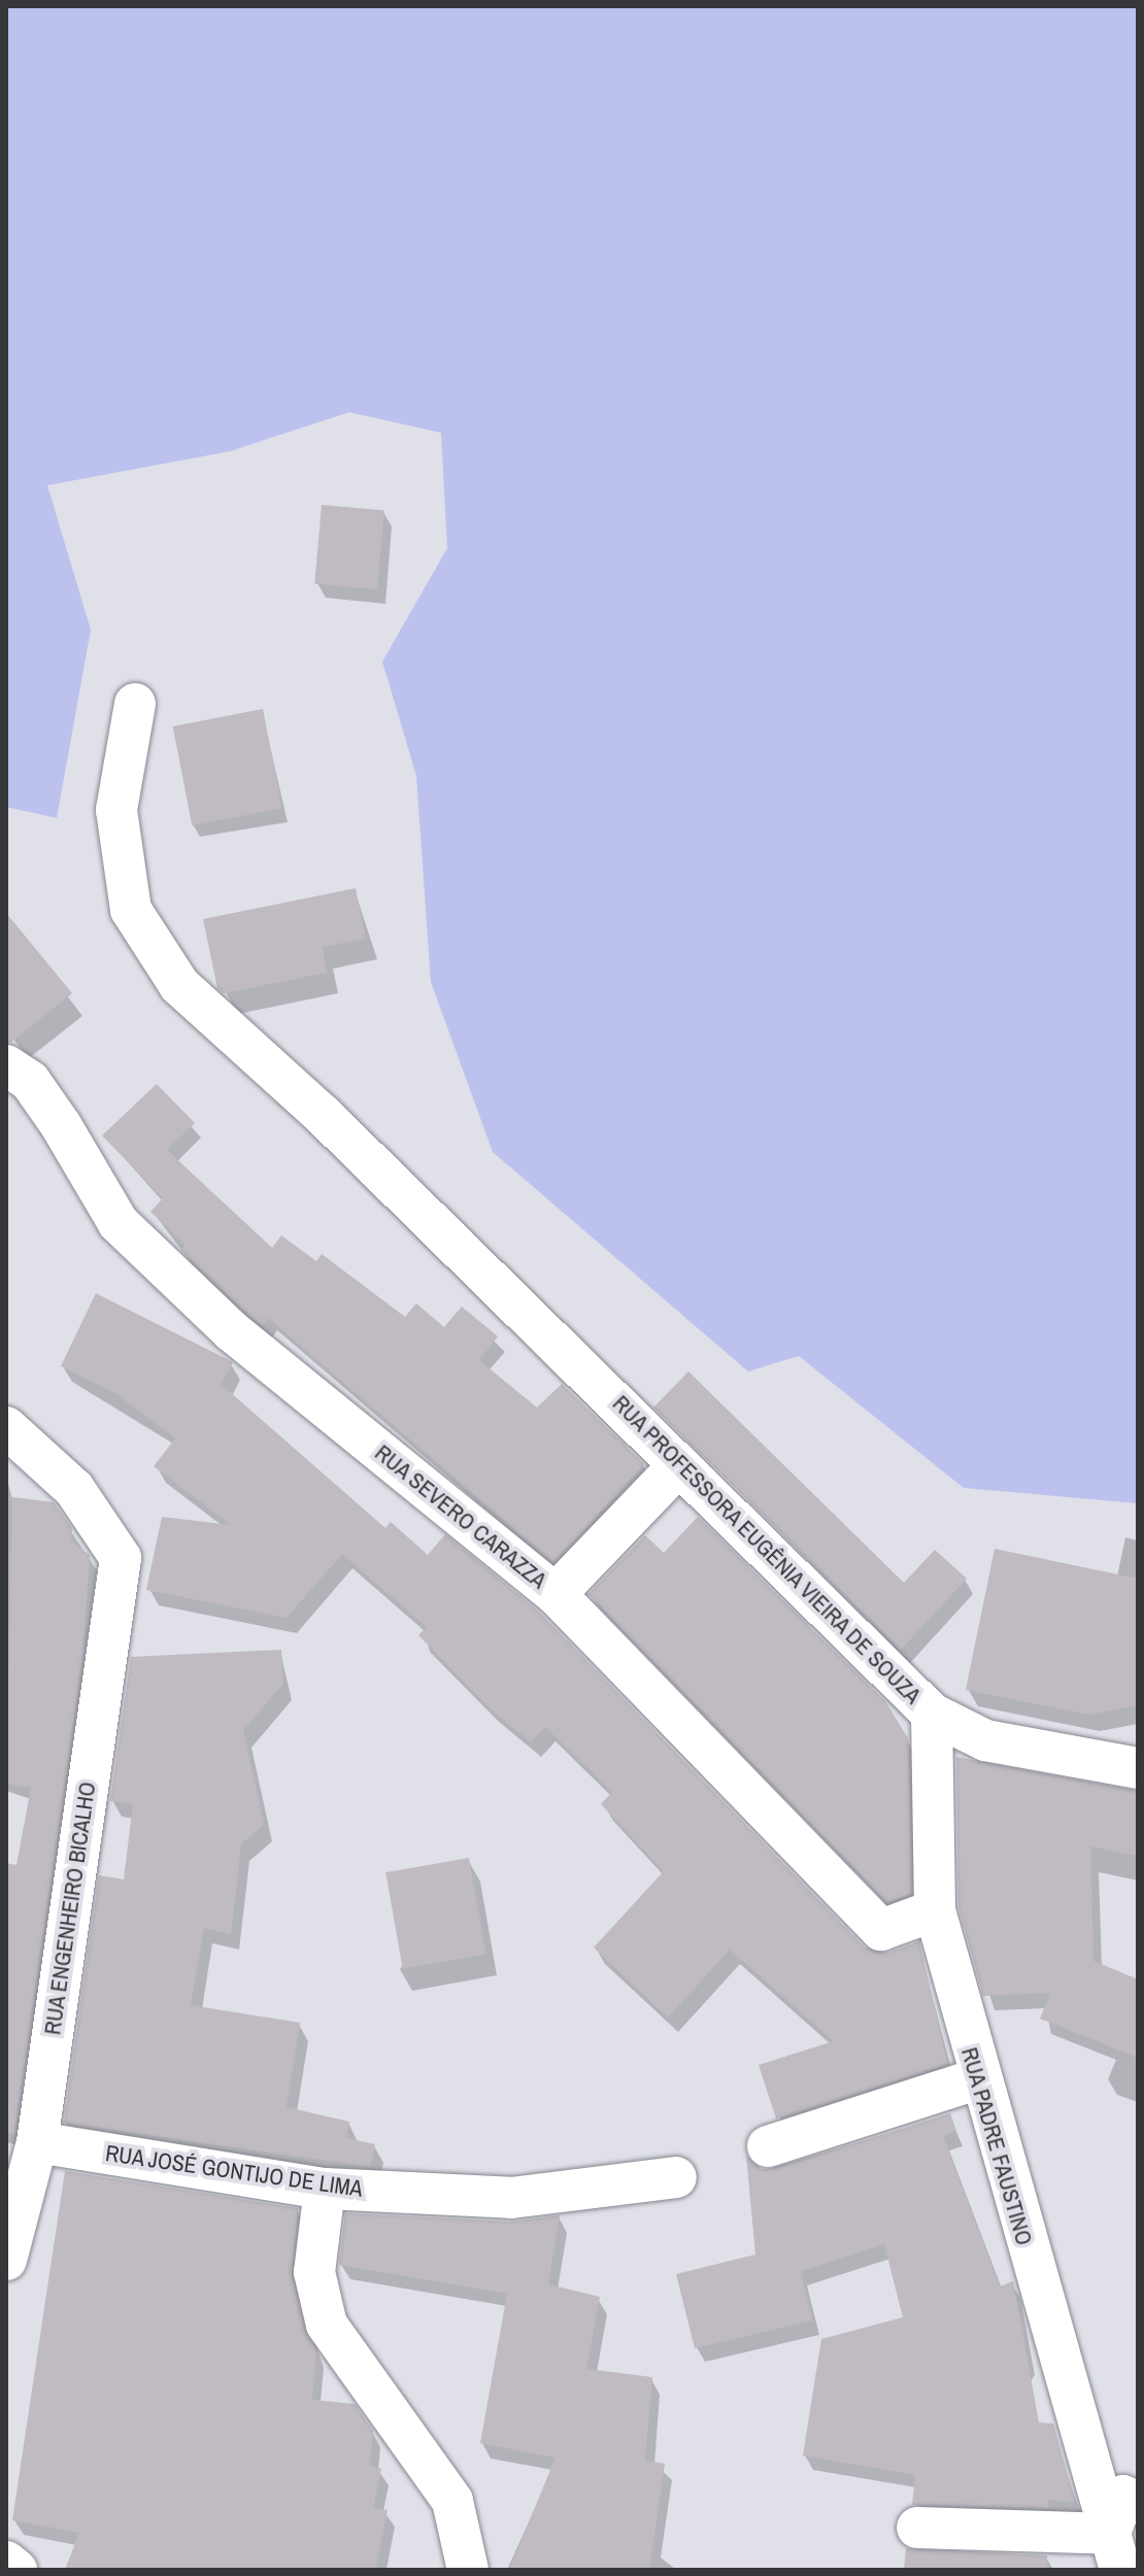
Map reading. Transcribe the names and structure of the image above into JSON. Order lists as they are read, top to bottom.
{
  "streets": {
    "street": [
      "RUA SEVERO CARAZZA",
      "RUA PROFESSORA EUGÊNIA VIEIRA DE SOUZA",
      "RUA ENGENHEIRO BICALHO",
      "RUA PADRE FAUSTINO",
      "RUA JOSÉ GONTIJO DE LIMA"
    ]
  },
  "crossings": [
    ["RUA SEVERO CARAZZA", "RUA PADRE FAUSTINO"],
    ["RUA PROFESSORA EUGÊNIA VIEIRA DE SOUZA", "RUA PADRE FAUSTINO"],
    ["RUA ENGENHEIRO BICALHO", "RUA JOSÉ GONTIJO DE LIMA"]
  ]
}
